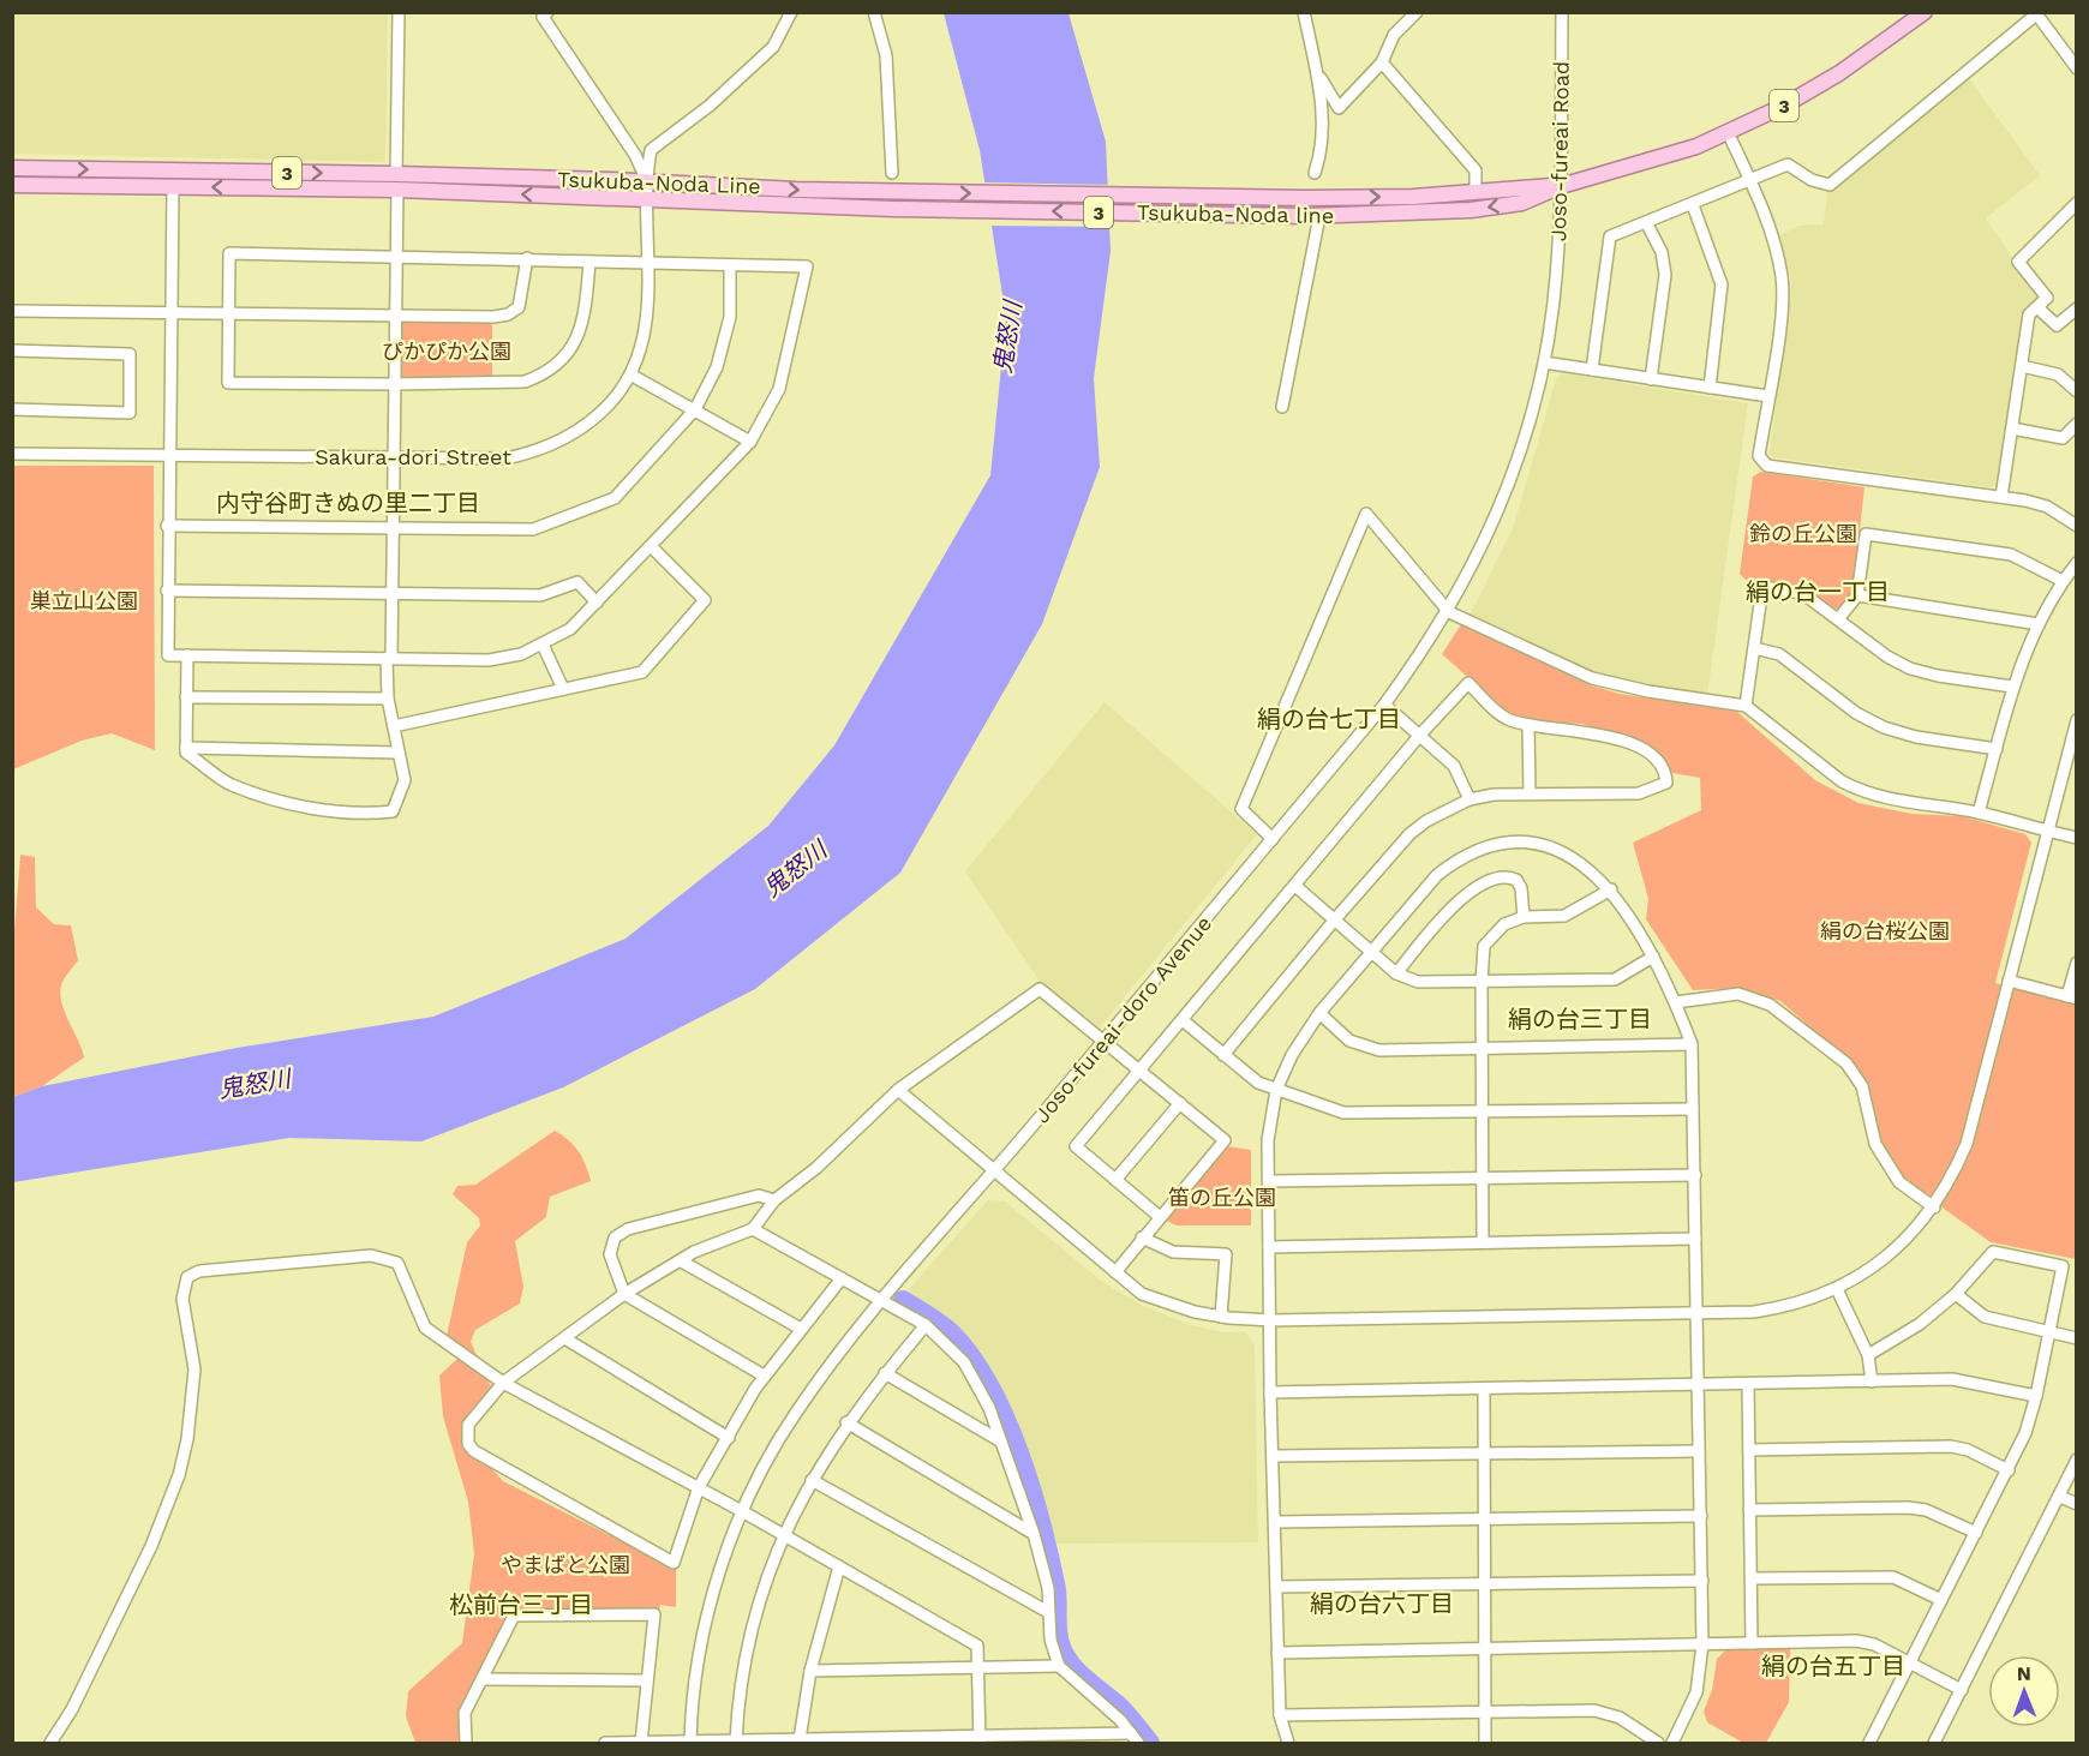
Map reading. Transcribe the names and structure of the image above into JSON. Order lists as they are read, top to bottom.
{
  "streets": {
    "main road": ["3", "Tsukuba-Noda Line", "Tsukuba-Noda line"],
    "street": ["Joso-fureai Road", "Sakura-dori Street", "Joso-fureai-doro Avenue"]
  },
  "crossings": [
    ["Joso-fureai Road", "Tsukuba-Noda line"],
    ["Joso-fureai Road", "Joso-fureai-doro Avenue"],
    ["Tsukuba-Noda Line", "Tsukuba-Noda line"],
    ["Tsukuba-Noda Line", "Sakura-dori Street"],
    ["Tsukuba-Noda line", "Sakura-dori Street"]
  ],
  "districts": [
    "内守谷町きぬの里二丁目",
    "絹の台一丁目",
    "絹の台七丁目",
    "絹の台三丁目",
    "絹の台六丁目",
    "松前台三丁目",
    "絹の台五丁目"
  ],
  "water": ["鬼怒川"],
  "parks": [
    "ぴかぴか公園",
    "鈴の丘公園",
    "巣立山公園",
    "絹の台桜公園",
    "笛の丘公園",
    "やまばと公園"
  ],
  "north": "top"
}
